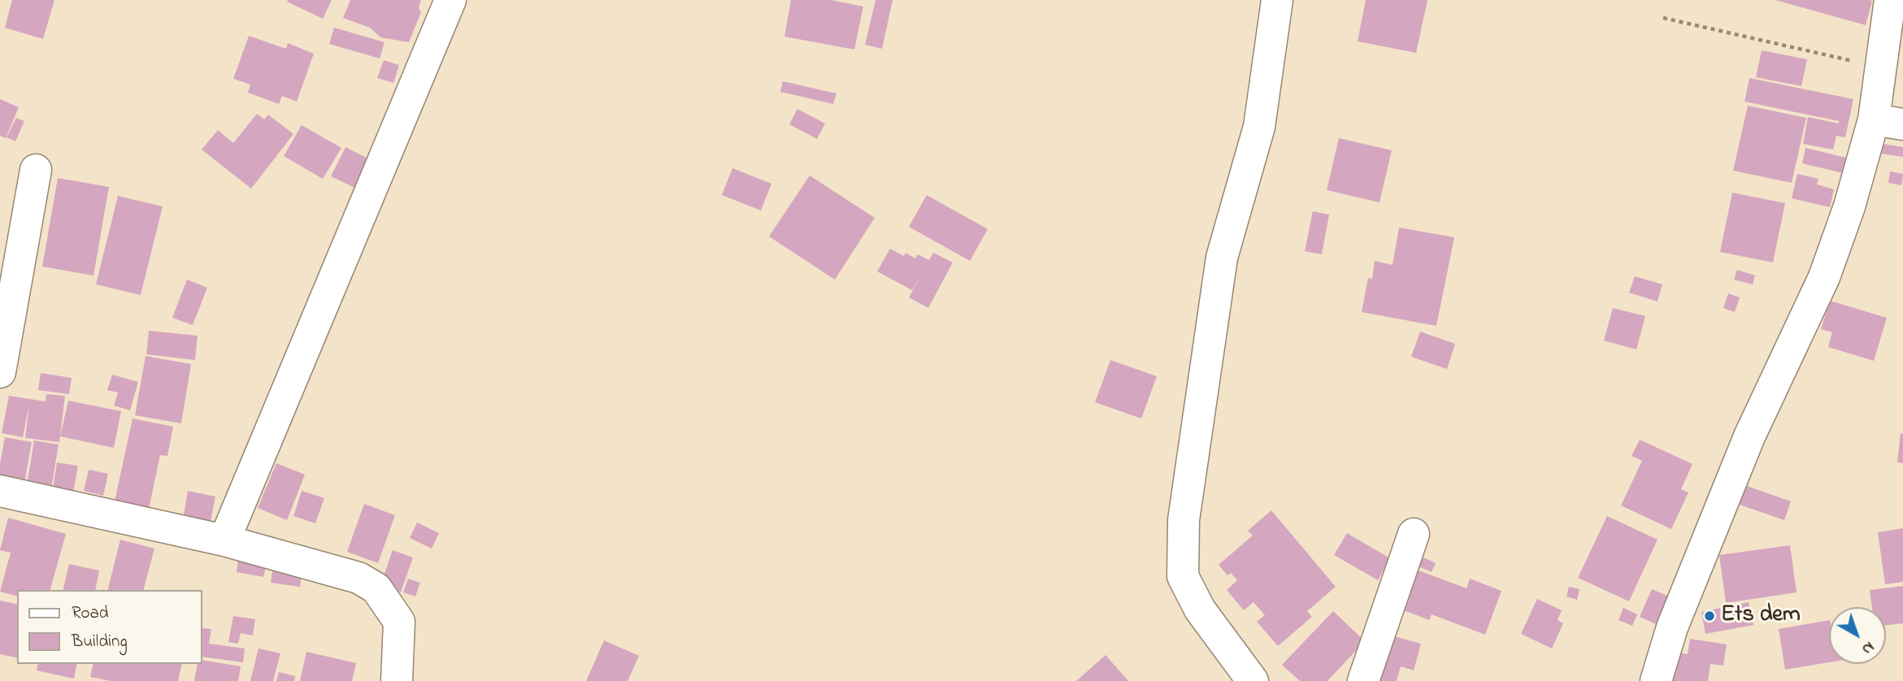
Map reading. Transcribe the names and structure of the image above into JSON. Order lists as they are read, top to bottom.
{
  "places": ["Ets dem"],
  "legend": ["Road", "Building"],
  "north": "bottom right"
}
